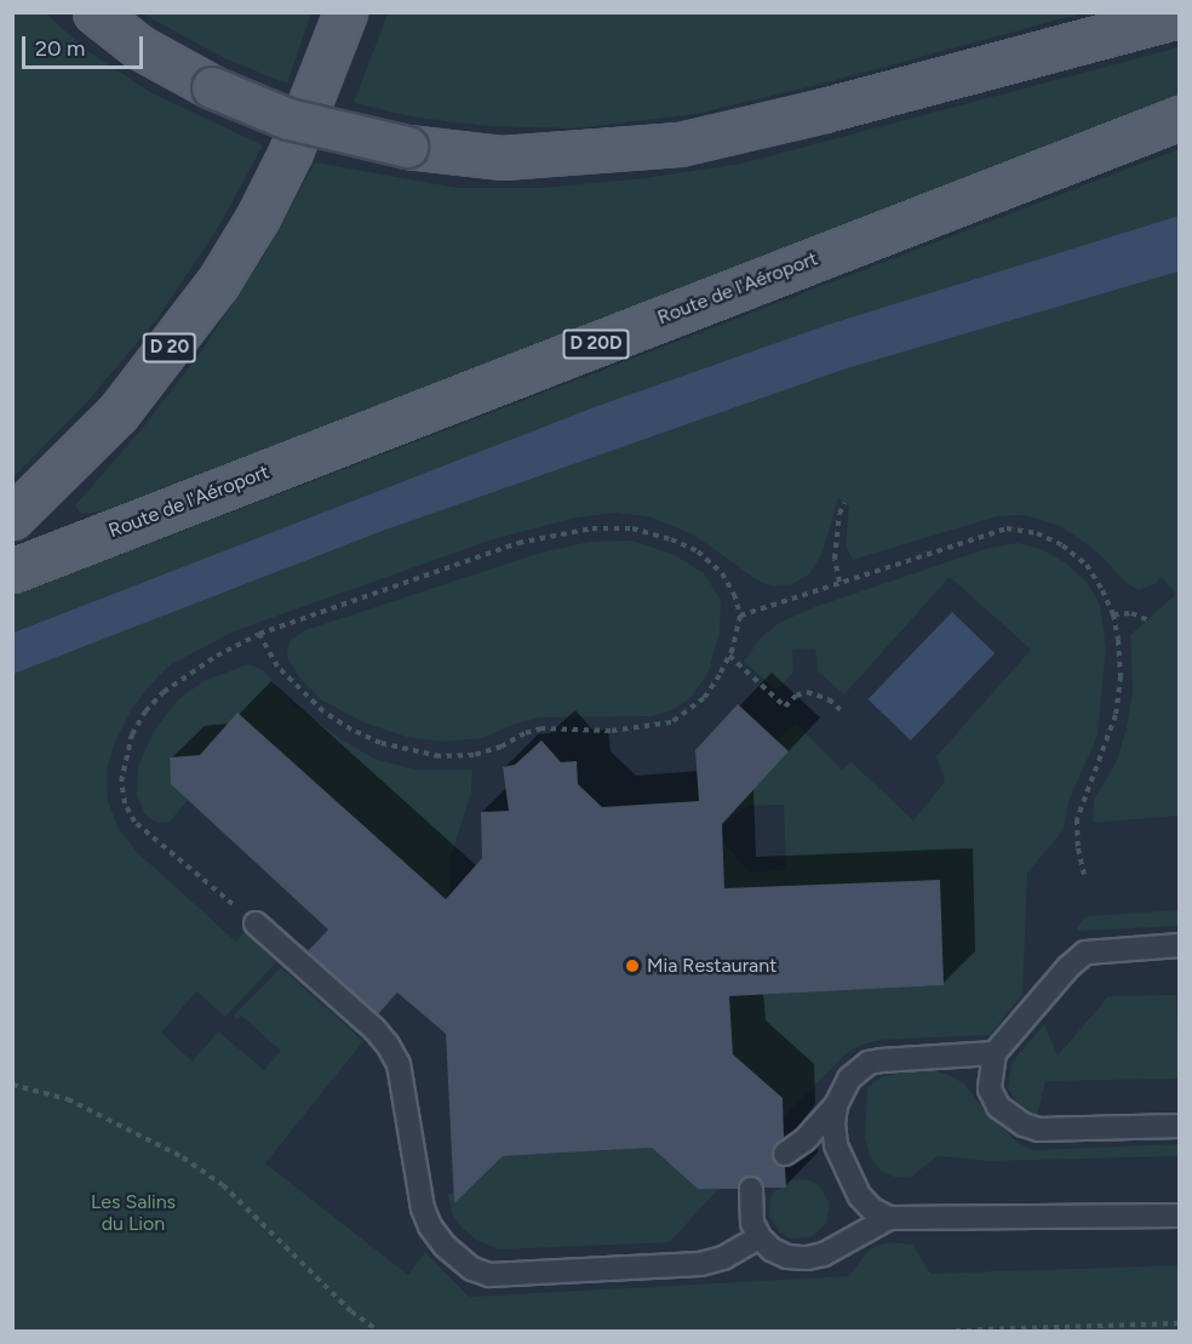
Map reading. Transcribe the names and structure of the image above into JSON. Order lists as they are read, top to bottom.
{
  "streets": {
    "main road": ["Route de l'Aéroport", "D 20D", "D 20"]
  },
  "parks": ["Les Salins du Lion"],
  "places": ["Mia Restaurant"],
  "scale_bar": "20 m"
}
